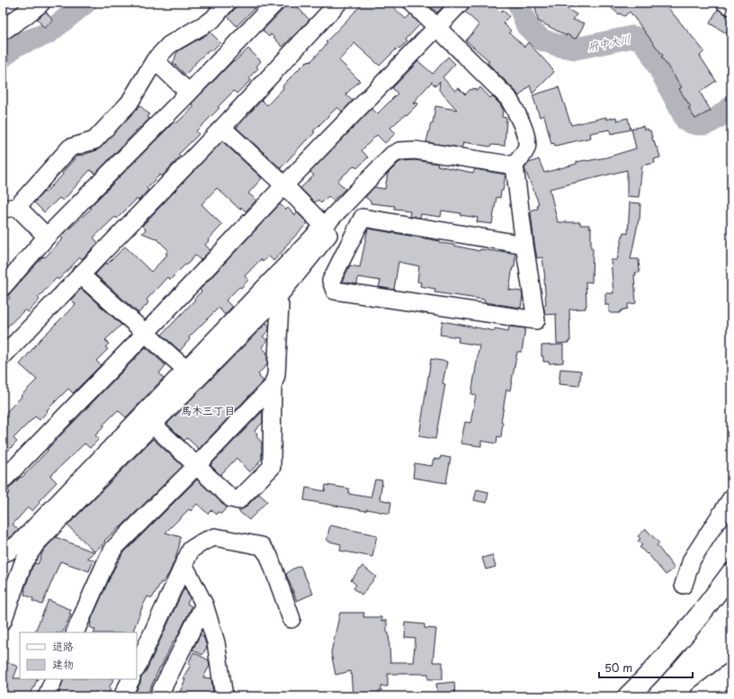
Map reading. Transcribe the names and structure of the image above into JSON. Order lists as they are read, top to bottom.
{
  "districts": ["馬木三丁目"],
  "water": ["府中大川"],
  "legend": ["道路", "建物"],
  "scale_bar": "50 m"
}
